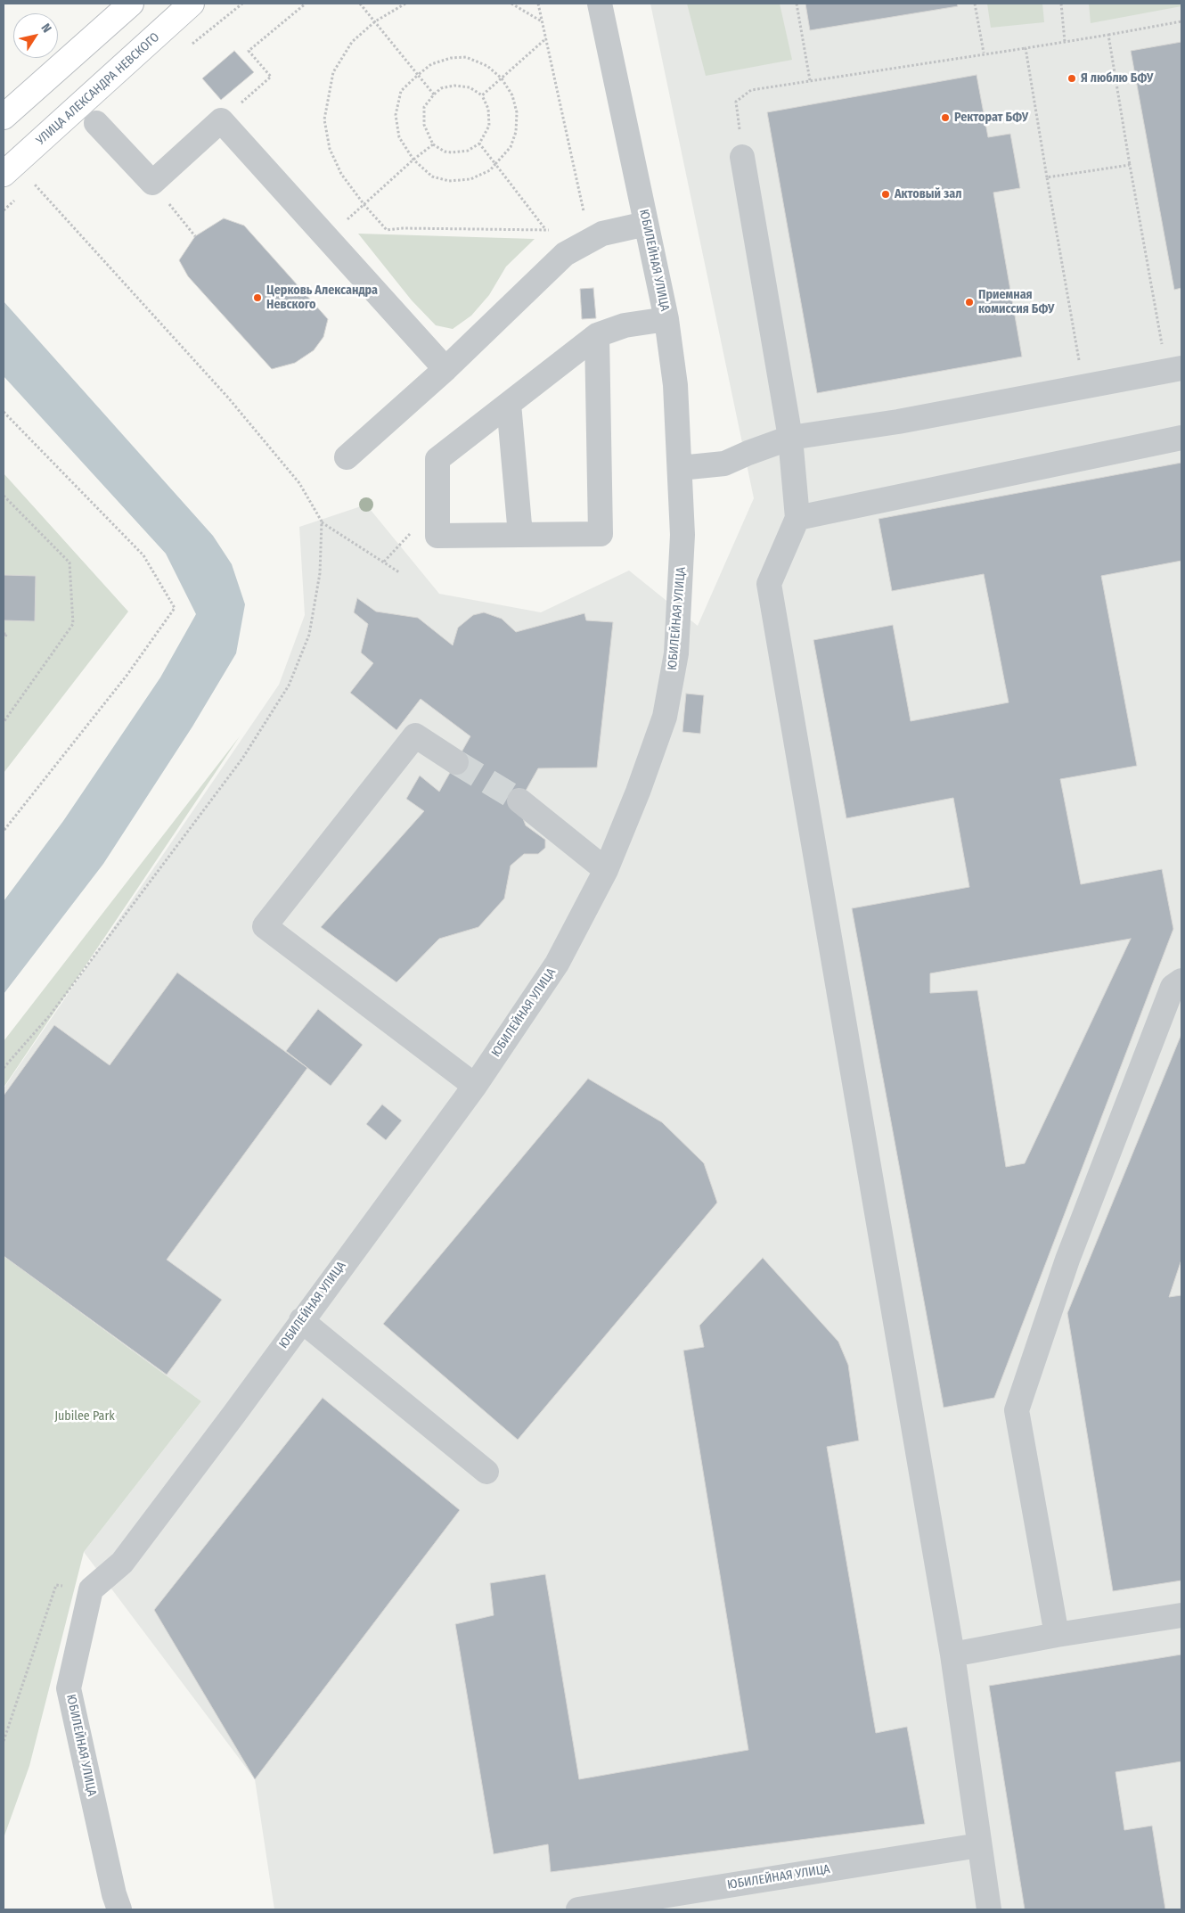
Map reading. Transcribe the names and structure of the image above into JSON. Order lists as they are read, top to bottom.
{
  "streets": {
    "main road": ["УЛИЦА АЛЕКСАНДРА НЕВСКОГО"],
    "street": ["ЮБИЛЕЙНАЯ УЛИЦА"]
  },
  "parks": ["Jubilee Park"],
  "places": [
    "Я люблю БФУ",
    "Ректорат БФУ",
    "Актовый зал",
    "Церковь Александра Невского",
    "Приемная комиссия БФУ"
  ],
  "north": "top right"
}
